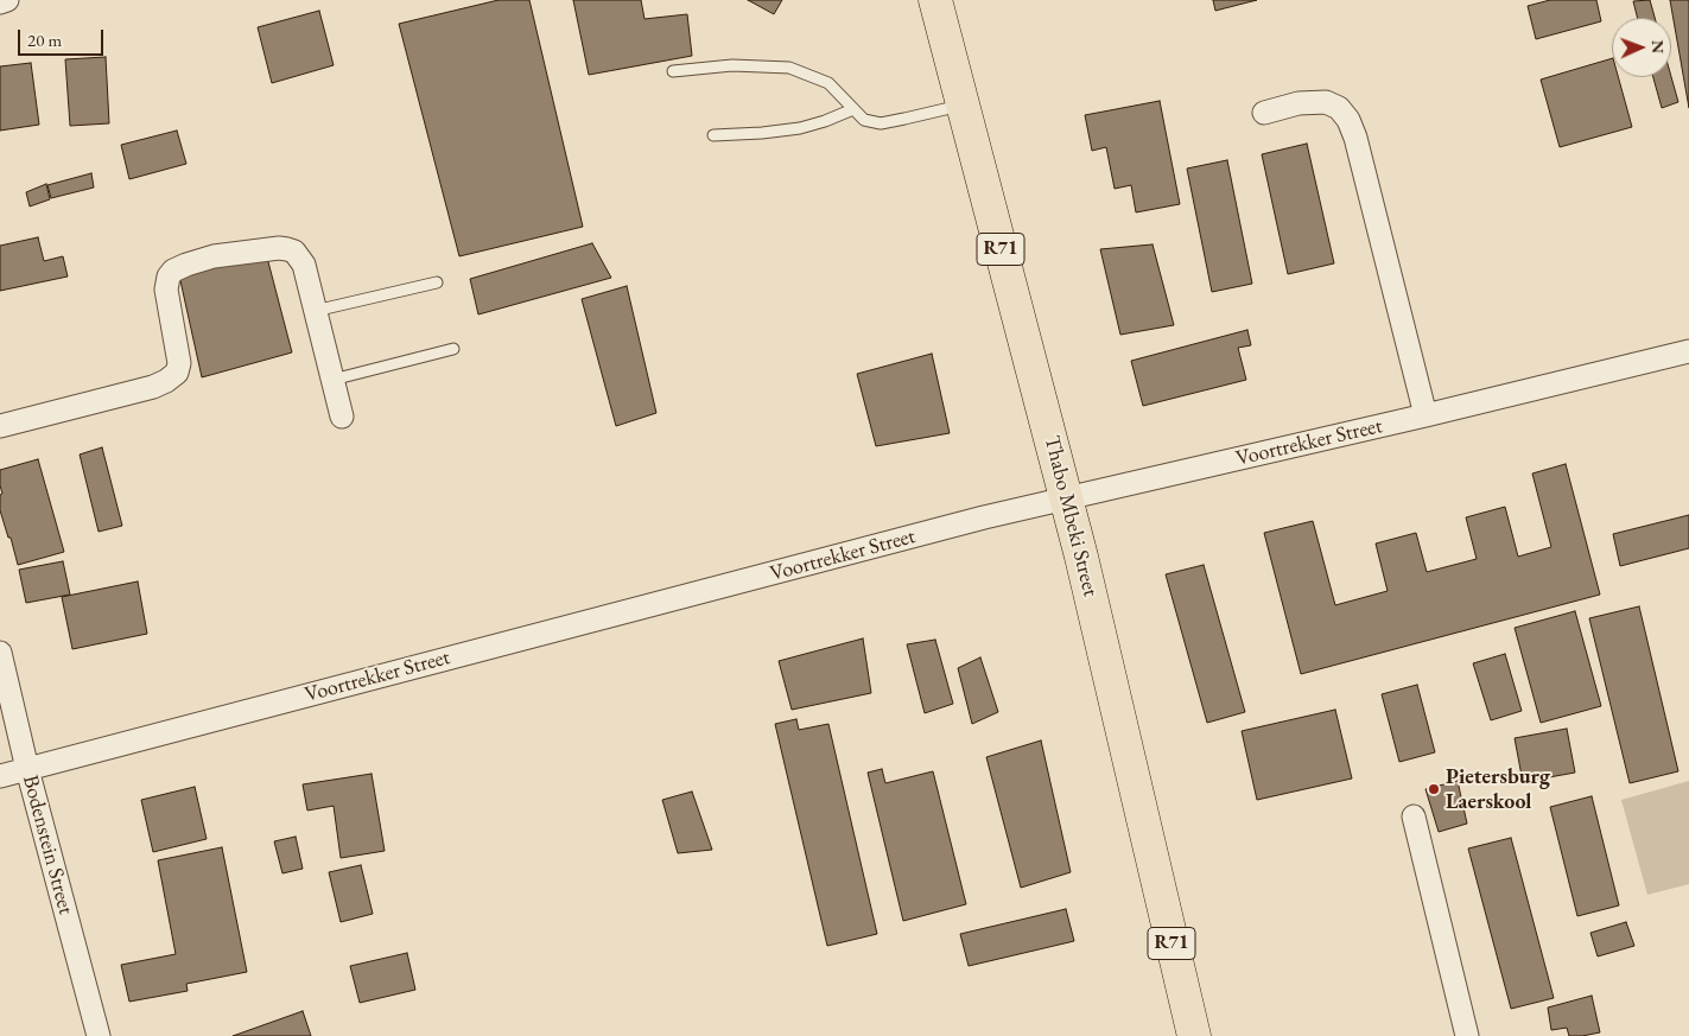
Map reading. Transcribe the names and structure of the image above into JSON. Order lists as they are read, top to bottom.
{
  "streets": {
    "main road": ["R71", "Thabo Mbeki Street"],
    "street": ["Voortrekker Street", "Bodenstein Street"]
  },
  "crossings": [
    ["Voortrekker Street", "Thabo Mbeki Street"],
    ["Voortrekker Street", "Bodenstein Street"]
  ],
  "places": ["Pietersburg Laerskool"],
  "scale_bar": "20 m",
  "north": "right"
}
